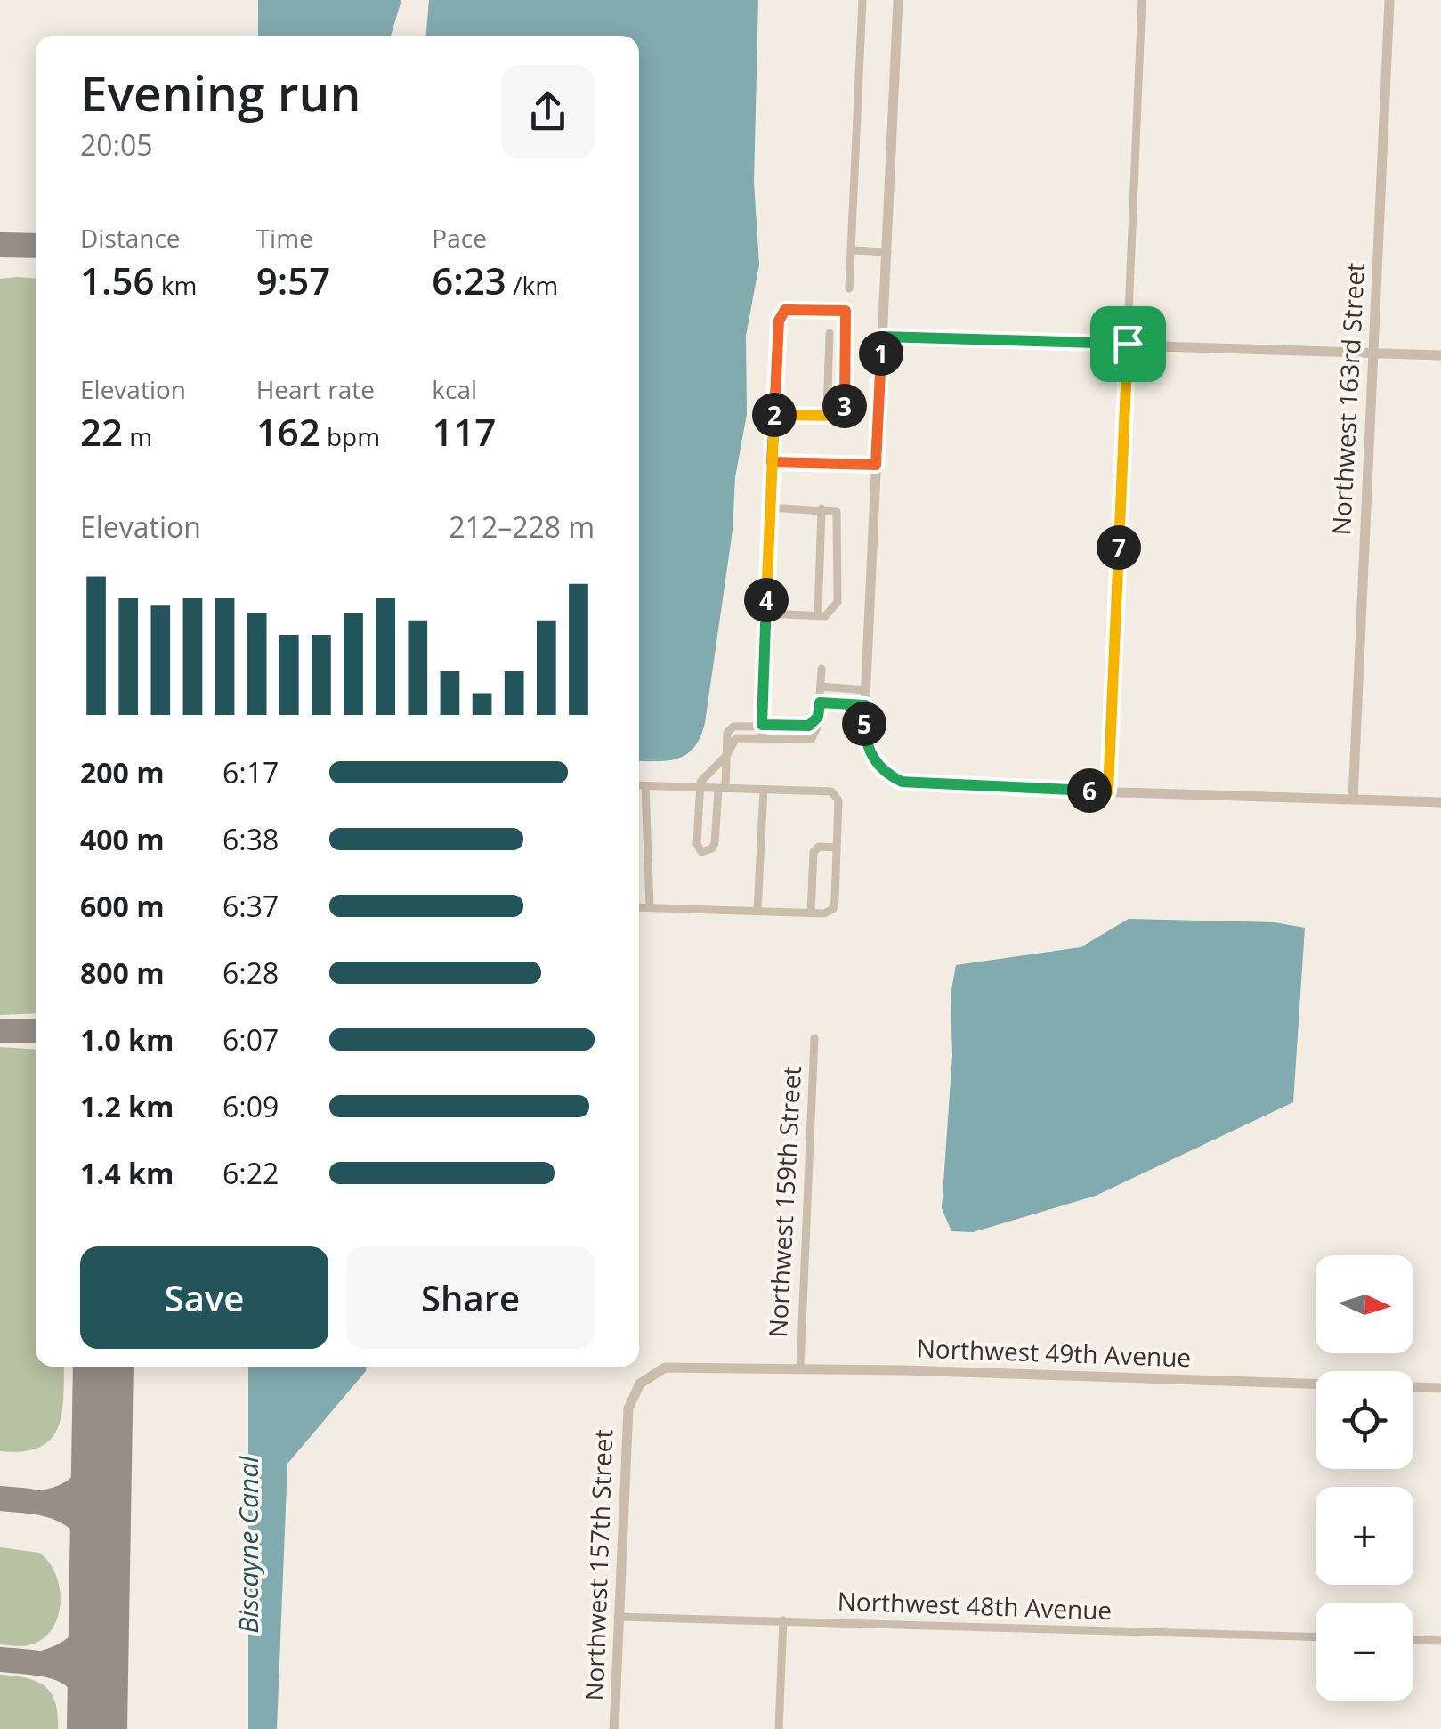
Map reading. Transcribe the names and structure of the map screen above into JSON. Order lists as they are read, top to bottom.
{
  "streets": {
    "street": [
      "Northwest 163rd Street",
      "Northwest 159th Street",
      "Northwest 49th Avenue",
      "Northwest 157th Street",
      "Northwest 48th Avenue"
    ]
  },
  "crossings": [
    ["Northwest 159th Street", "Northwest 49th Avenue"],
    ["Northwest 49th Avenue", "Northwest 157th Street"],
    ["Northwest 157th Street", "Northwest 48th Avenue"]
  ],
  "water": ["Biscayne Canal"],
  "north": "right",
  "page": {
    "heading": ["Evening run", "20:05"],
    "stats": [
      ["Distance", "1.56 km"],
      ["Time", "9:57"],
      ["Pace", "6:23 /km"],
      ["Elevation", "22 m"],
      ["Heart rate", "162 bpm"],
      ["kcal", "117"]
    ],
    "pins": [
      "1",
      "3",
      "2",
      "7",
      "4",
      "5",
      "6"
    ],
    "chart": ["Elevation", "212–228 m"],
    "list": [
      {
        "name": "200 m",
        "note": "6:17"
      },
      {
        "name": "400 m",
        "note": "6:38"
      },
      {
        "name": "600 m",
        "note": "6:37"
      },
      {
        "name": "800 m",
        "note": "6:28"
      },
      {
        "name": "1.0 km",
        "note": "6:07"
      },
      {
        "name": "1.2 km",
        "note": "6:09"
      },
      {
        "name": "1.4 km",
        "note": "6:22"
      }
    ],
    "buttons": ["Save", "Share"],
    "map_buttons": ["+", "−"]
  }
}
